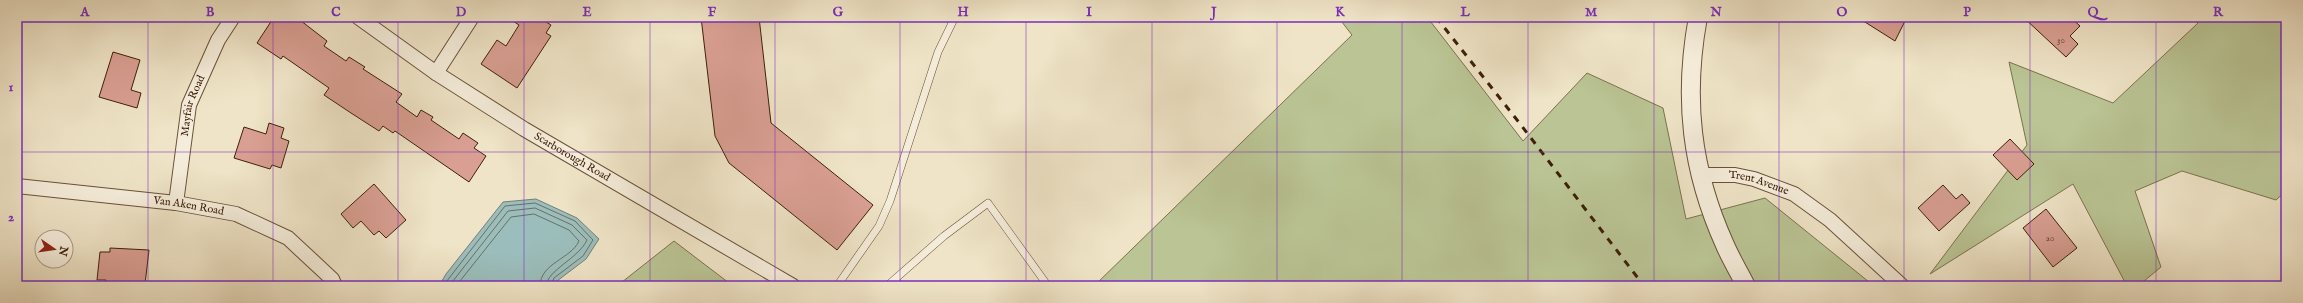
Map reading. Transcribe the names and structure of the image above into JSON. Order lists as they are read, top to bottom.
{
  "streets": {
    "street": [
      "Mayfair Road",
      "Scarborough Road",
      "Trent Avenue",
      "Van Aken Road"
    ]
  },
  "crossings": [
    ["Mayfair Road", "Van Aken Road"]
  ],
  "house_numbers": ["30", "20"],
  "north": "right",
  "grid": {
    "columns": [
      "A",
      "B",
      "C",
      "D",
      "E",
      "F",
      "G",
      "H",
      "I",
      "J",
      "K",
      "L",
      "M",
      "N",
      "O",
      "P",
      "Q",
      "R"
    ],
    "rows": ["1", "2"]
  }
}
